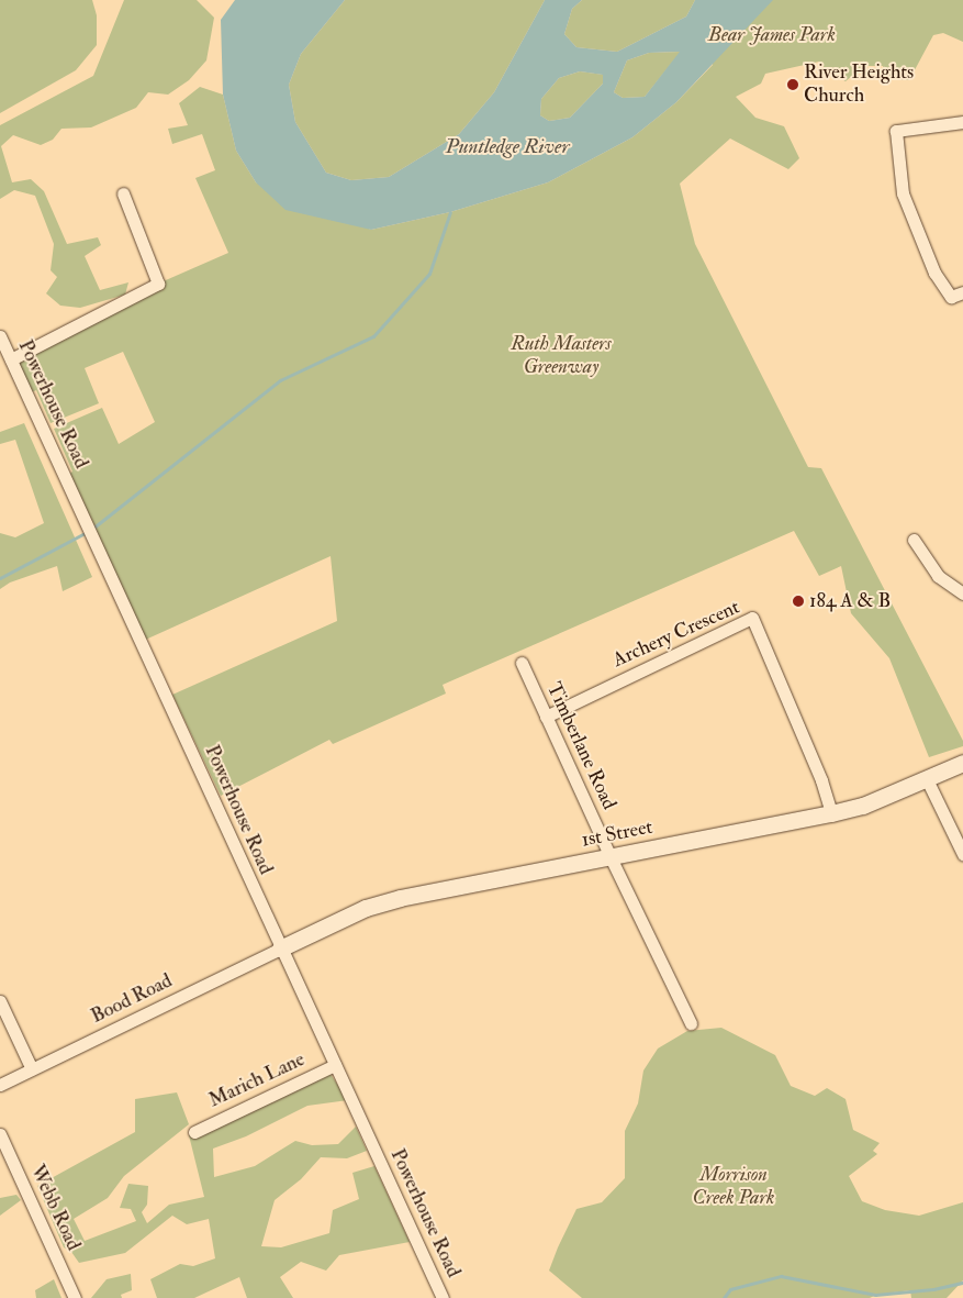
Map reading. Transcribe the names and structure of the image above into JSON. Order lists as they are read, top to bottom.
{
  "streets": {
    "street": [
      "Powerhouse Road",
      "Archery Crescent",
      "Timberlane Road",
      "1st Street",
      "Bood Road",
      "Marich Lane",
      "Webb Road"
    ]
  },
  "crossings": [
    ["Powerhouse Road", "1st Street"],
    ["Powerhouse Road", "Bood Road"],
    ["Powerhouse Road", "Marich Lane"],
    ["Archery Crescent", "Timberlane Road"],
    ["Archery Crescent", "1st Street"],
    ["Timberlane Road", "1st Street"],
    ["1st Street", "Bood Road"]
  ],
  "water": ["Puntledge River"],
  "parks": ["Bear James Park", "Ruth Masters Greenway", "Morrison Creek Park"],
  "places": ["River Heights Church", "184 A & B"]
}
